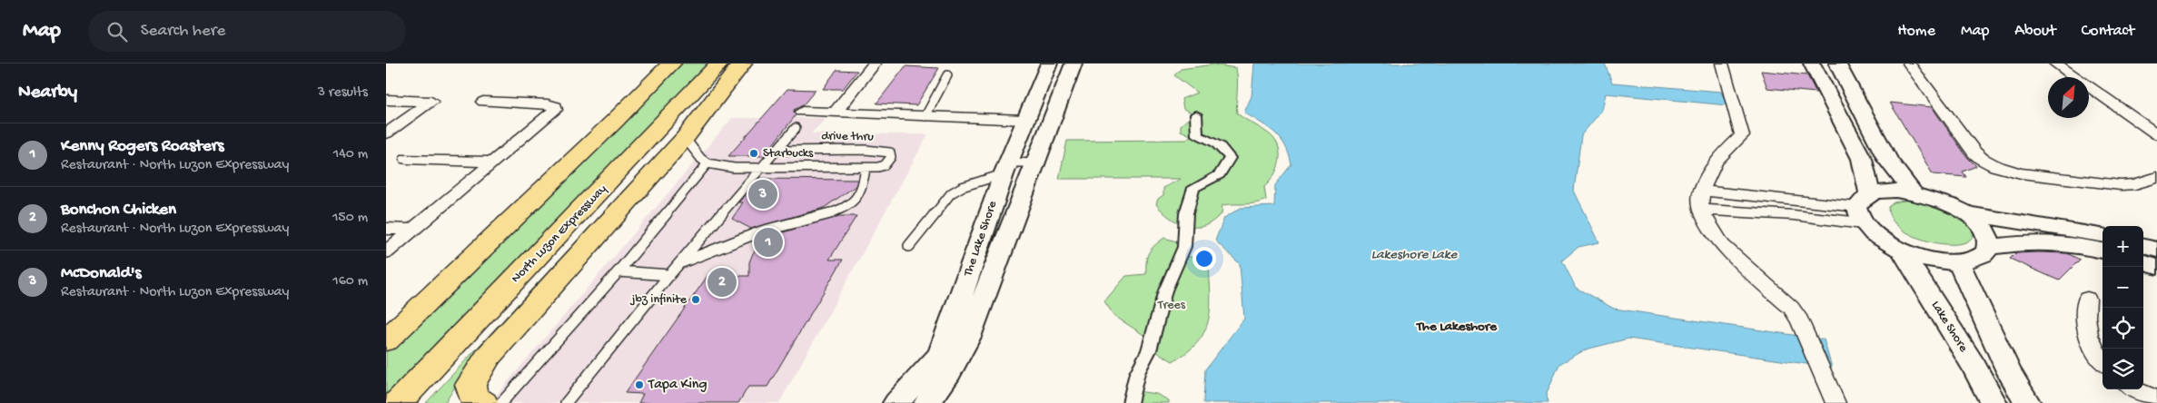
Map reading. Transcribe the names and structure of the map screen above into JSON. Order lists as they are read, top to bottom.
{
  "streets": {
    "highway": ["North Luzon Expressway"],
    "street": ["The Lake Shore", "Lake Shore"],
    "lane": ["drive thru"]
  },
  "districts": ["The Lakeshore"],
  "water": ["Lakeshore Lake"],
  "parks": ["Trees"],
  "places": ["Starbucks", "jbz infinite", "Tapa King"],
  "north": "top right",
  "page": {
    "header": "Map",
    "search": "Search here",
    "nav": [
      "Home",
      "Map",
      "About",
      "Contact"
    ],
    "heading": ["Nearby", "3 results"],
    "list": [
      {
        "mark": "1",
        "name": "Kenny Rogers Roasters",
        "note": "Restaurant · North Luzon Expressway",
        "value": "140 m"
      },
      {
        "mark": "2",
        "name": "Bonchon Chicken",
        "note": "Restaurant · North Luzon Expressway",
        "value": "150 m"
      },
      {
        "mark": "3",
        "name": "McDonald's",
        "note": "Restaurant · North Luzon Expressway",
        "value": "160 m"
      }
    ],
    "pins": ["3", "1", "2"],
    "map_buttons": ["+", "−"]
  }
}
